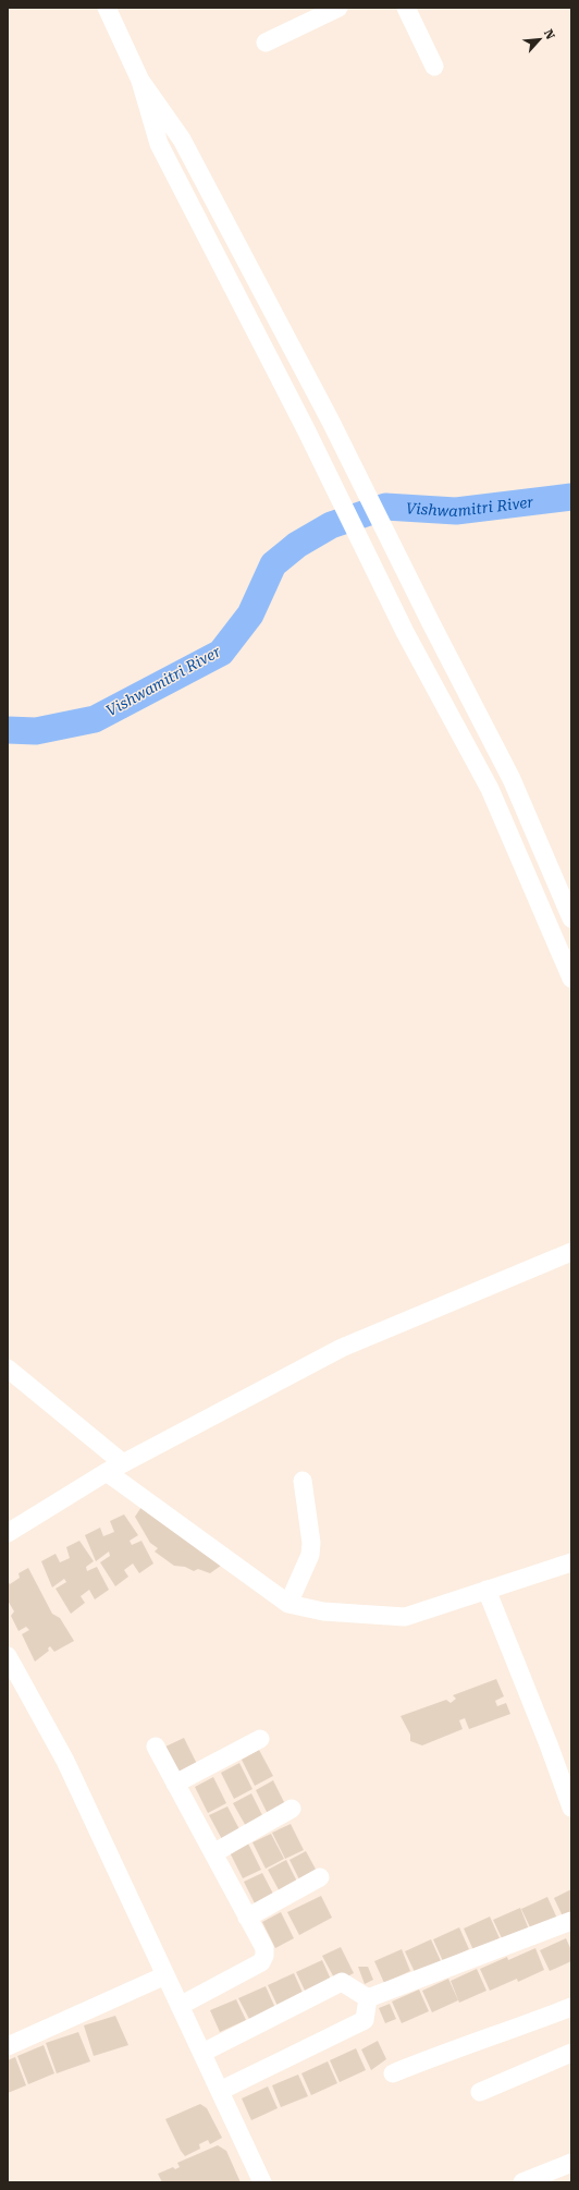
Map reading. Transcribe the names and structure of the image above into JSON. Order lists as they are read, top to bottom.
{
  "water": ["Vishwamitri River"],
  "north": "top right"
}
